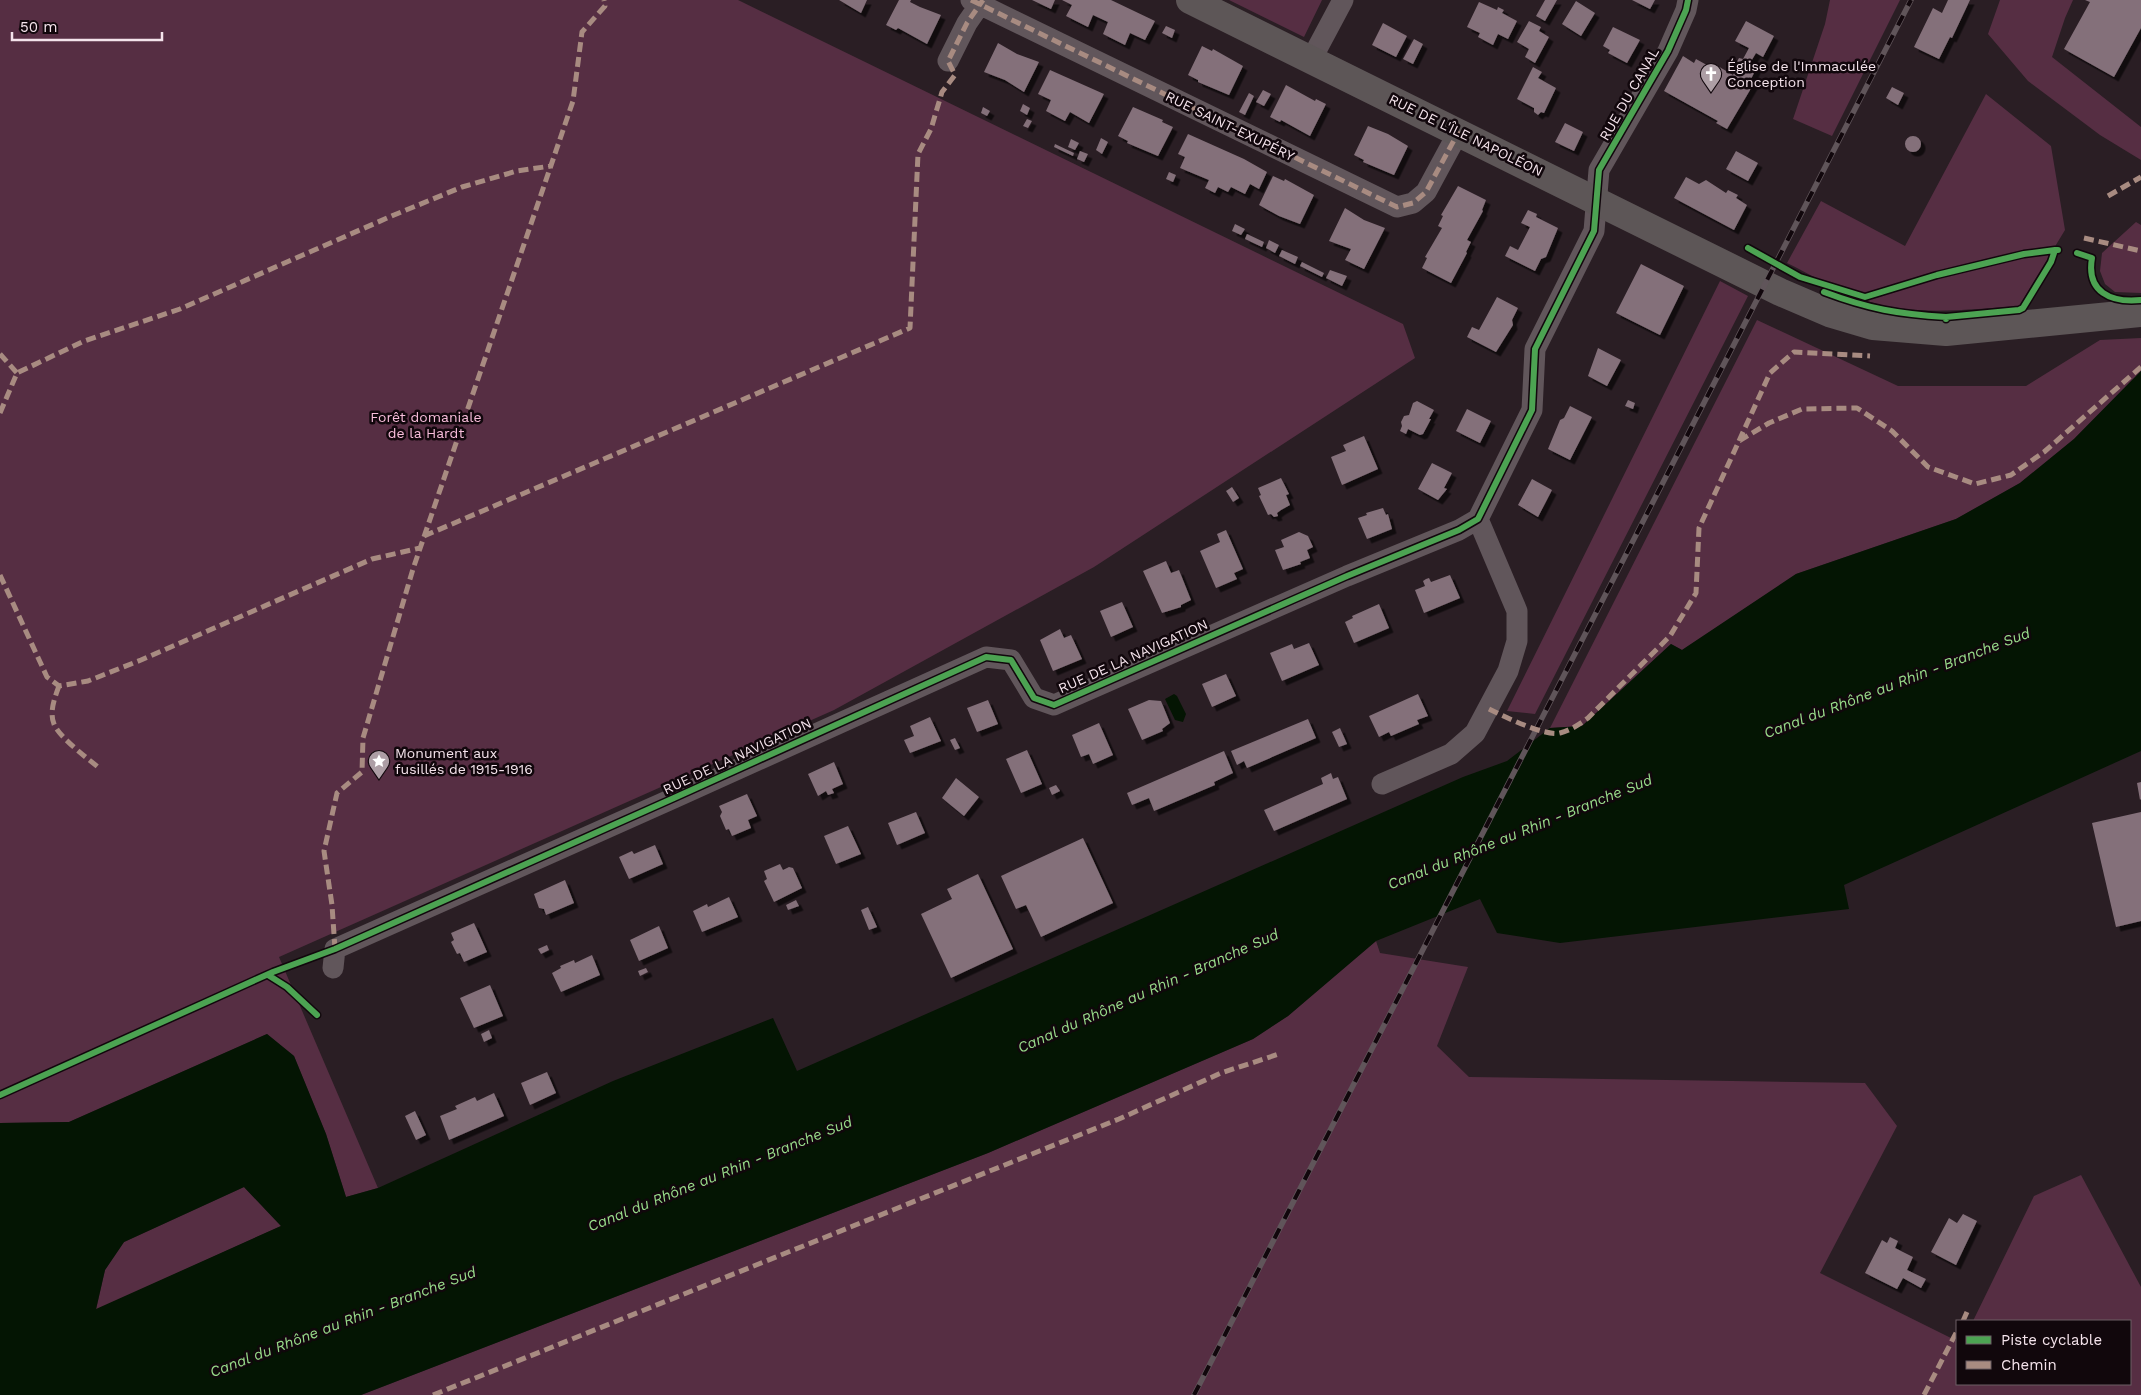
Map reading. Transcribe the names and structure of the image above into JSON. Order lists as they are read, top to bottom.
{
  "streets": {
    "main road": ["RUE DE L'ÎLE NAPOLÉON"],
    "street": ["RUE DU CANAL", "RUE SAINT-EXUPÉRY", "RUE DE LA NAVIGATION"]
  },
  "crossings": [
    ["RUE DU CANAL", "RUE DE L'ÎLE NAPOLÉON"],
    ["RUE SAINT-EXUPÉRY", "RUE DE L'ÎLE NAPOLÉON"]
  ],
  "water": ["Canal du Rhône au Rhin - Branche Sud"],
  "parks": ["Forêt domaniale de la Hardt"],
  "places": {
    "church": ["Église de l'Immaculée Conception"],
    "place": ["Monument aux fusillés de 1915-1916"]
  },
  "legend": ["Piste cyclable", "Chemin"],
  "scale_bar": "50 m"
}
